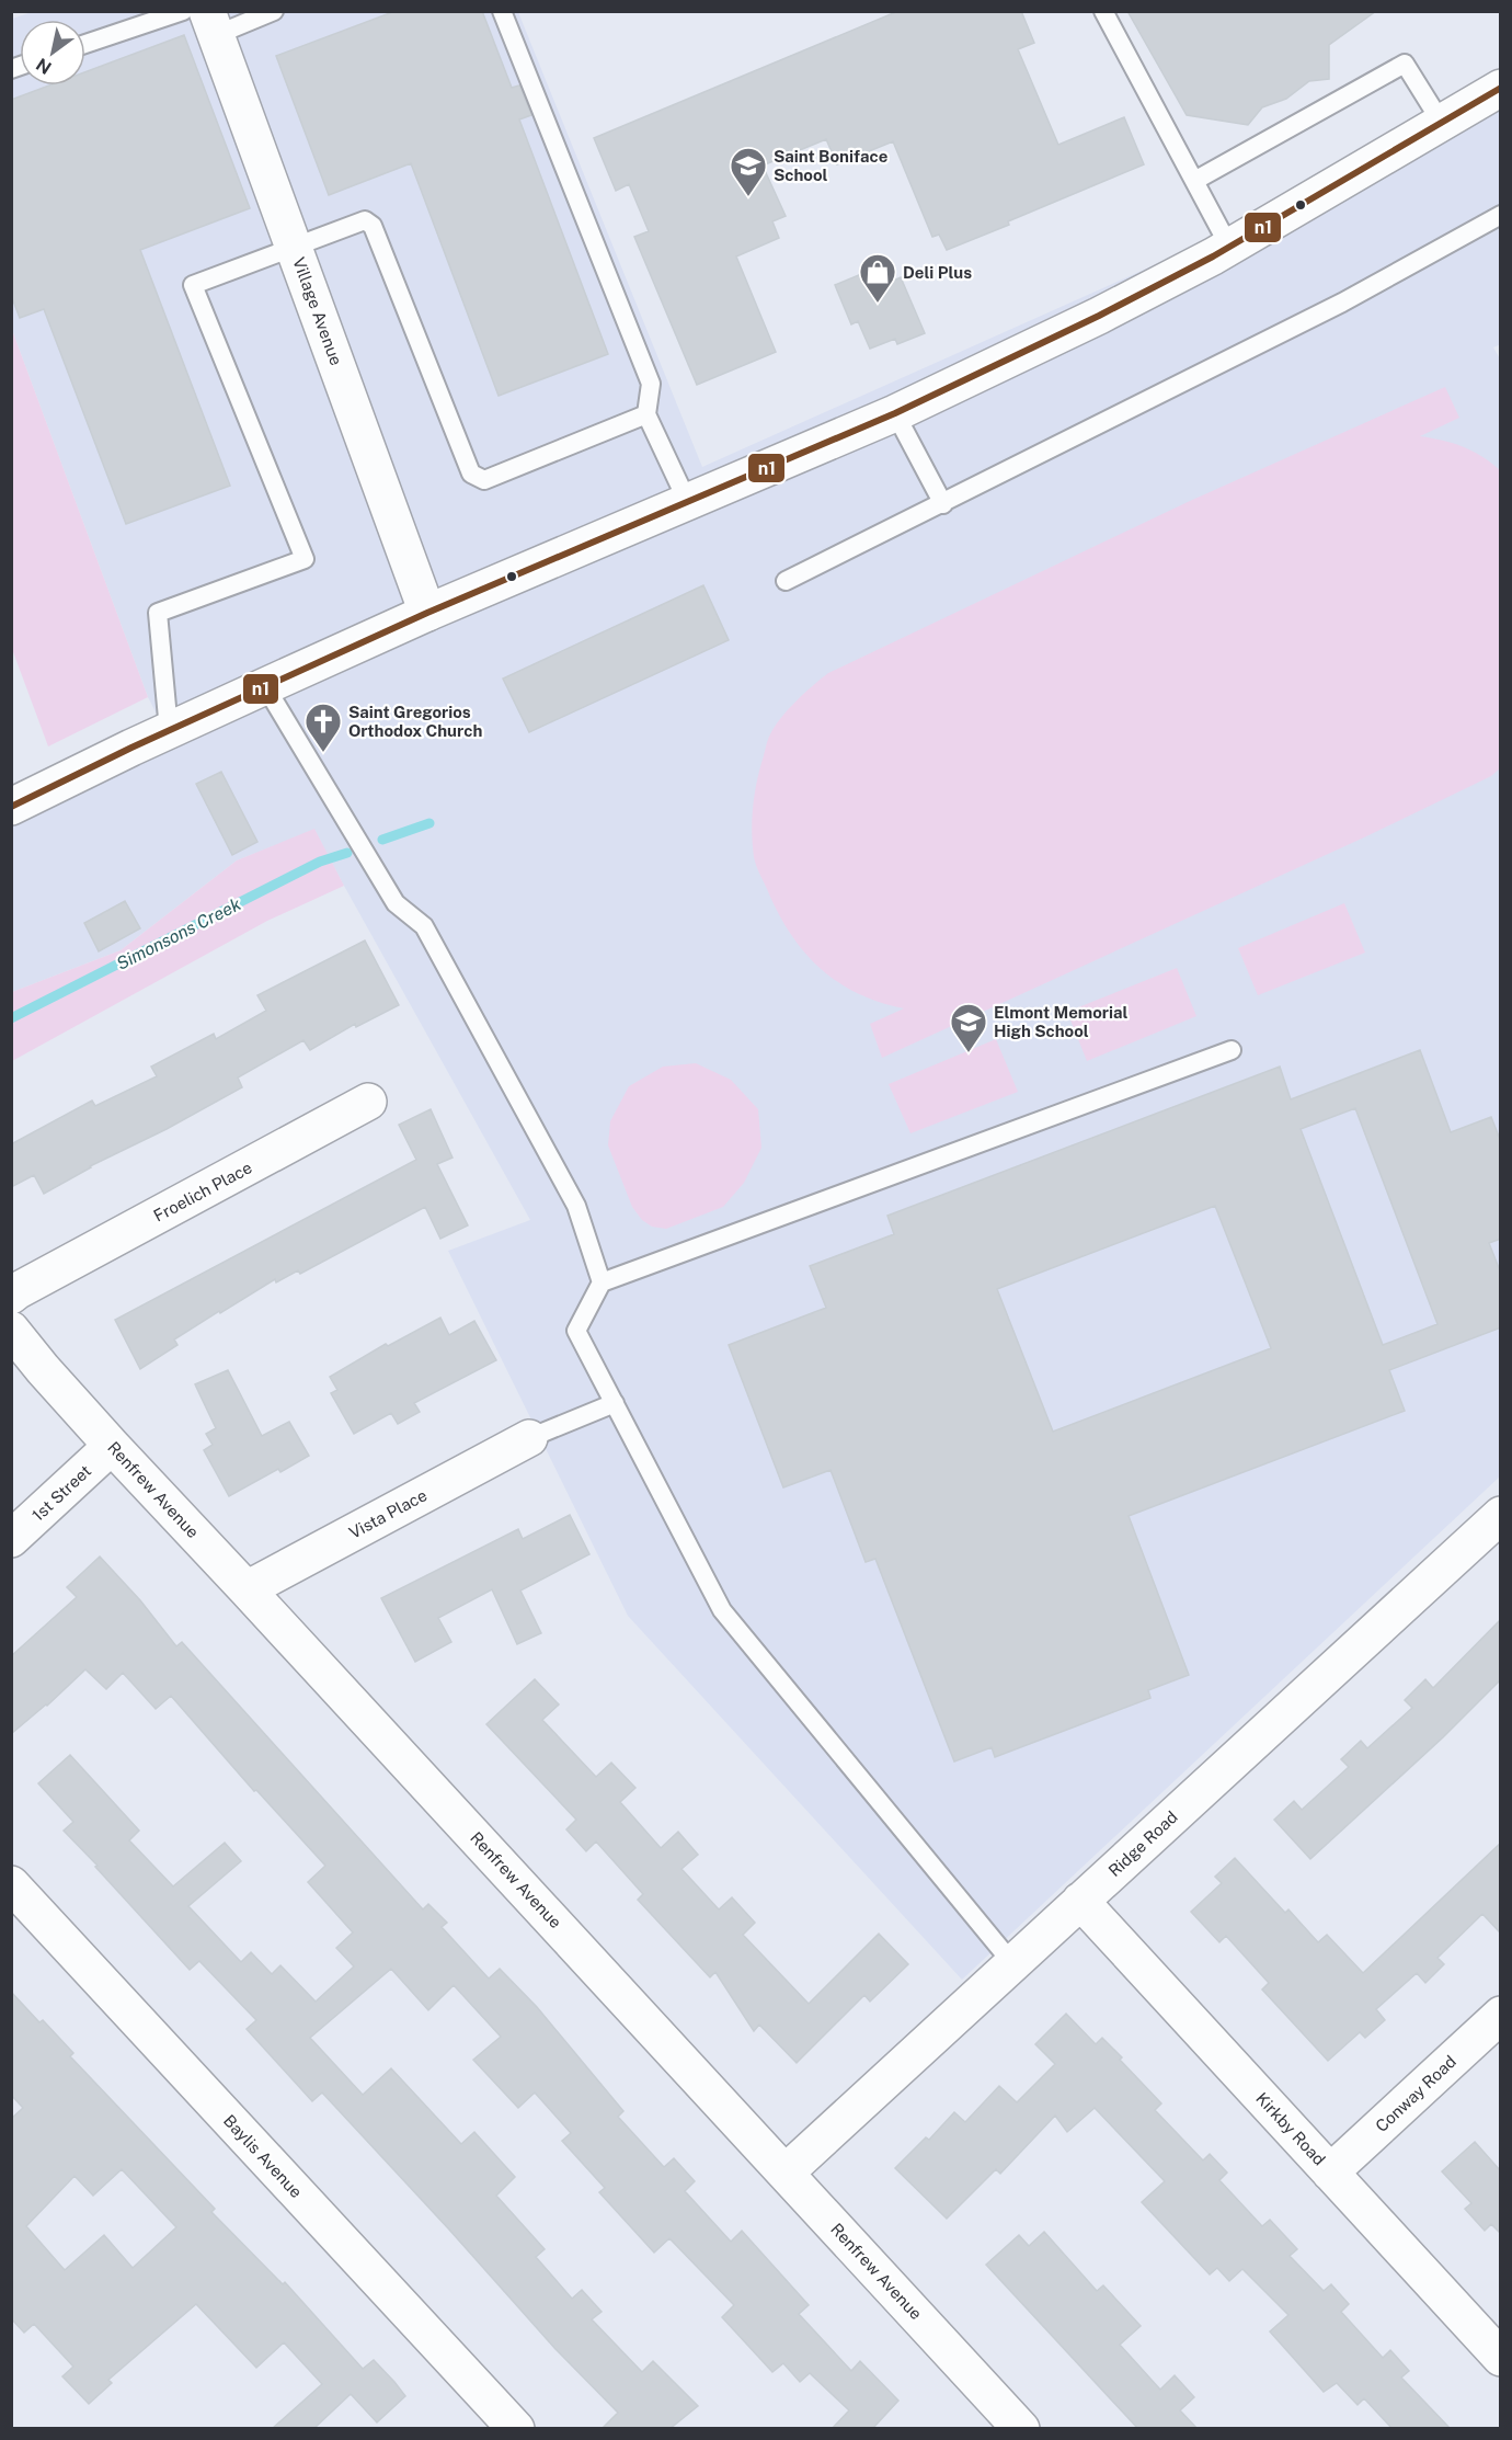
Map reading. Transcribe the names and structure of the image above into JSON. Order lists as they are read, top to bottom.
{
  "streets": {
    "street": [
      "Village Avenue",
      "Froelich Place",
      "Renfrew Avenue",
      "1st Street",
      "Vista Place",
      "Ridge Road",
      "Conway Road",
      "Kirkby Road",
      "Baylis Avenue"
    ]
  },
  "crossings": [
    ["Renfrew Avenue", "1st Street"],
    ["Renfrew Avenue", "Vista Place"],
    ["Renfrew Avenue", "Ridge Road"],
    ["Ridge Road", "Kirkby Road"],
    ["Conway Road", "Kirkby Road"]
  ],
  "water": ["Simonsons Creek"],
  "places": {
    "school or university": ["Saint Boniface School", "Elmont Memorial High School"],
    "shop": ["Deli Plus"],
    "church": ["Saint Gregorios Orthodox Church"]
  },
  "lines": ["transit line n1"],
  "north": "bottom left"
}
